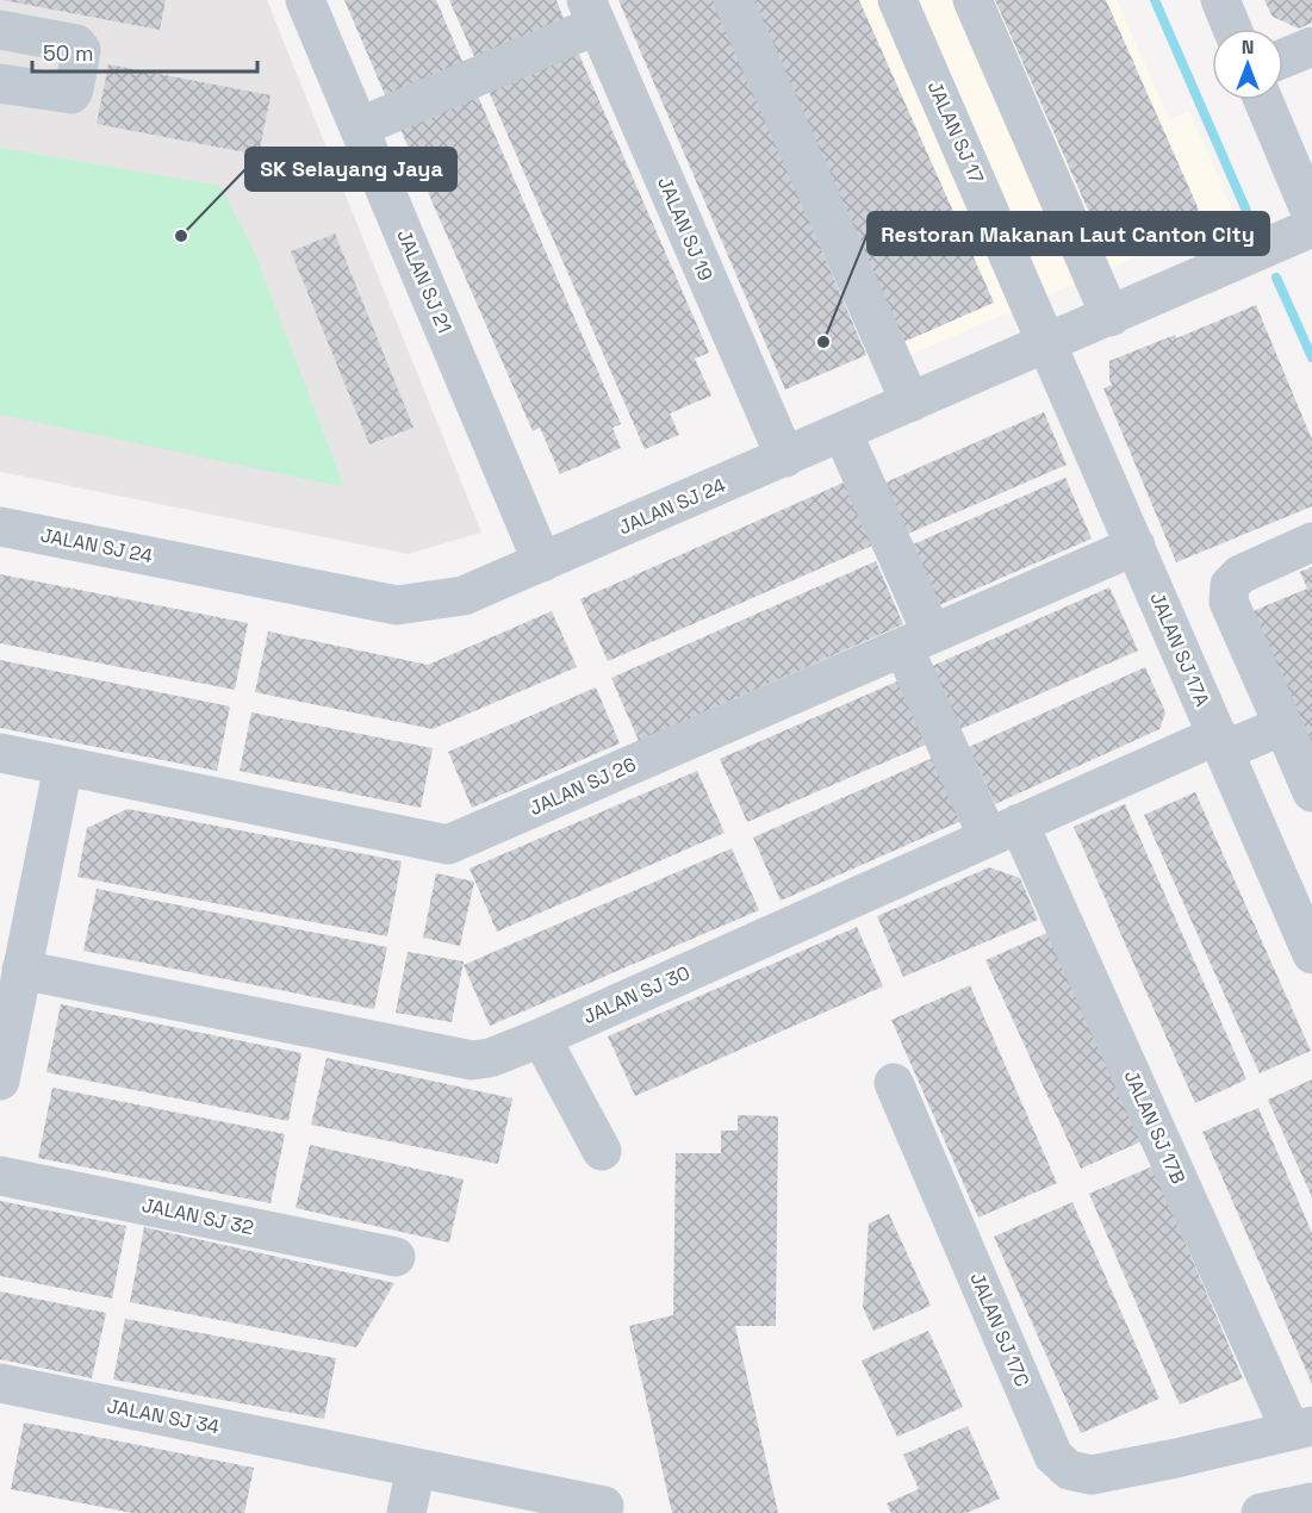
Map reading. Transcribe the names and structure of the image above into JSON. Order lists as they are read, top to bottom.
{
  "streets": {
    "street": [
      "JALAN SJ 17",
      "JALAN SJ 19",
      "JALAN SJ 21",
      "JALAN SJ 24",
      "JALAN SJ 17A",
      "JALAN SJ 26",
      "JALAN SJ 30",
      "JALAN SJ 17B",
      "JALAN SJ 32",
      "JALAN SJ 17C",
      "JALAN SJ 34"
    ]
  },
  "crossings": [
    ["JALAN SJ 17", "JALAN SJ 24"],
    ["JALAN SJ 17", "JALAN SJ 17A"],
    ["JALAN SJ 19", "JALAN SJ 24"],
    ["JALAN SJ 21", "JALAN SJ 24"],
    ["JALAN SJ 24", "JALAN SJ 17A"],
    ["JALAN SJ 24", "JALAN SJ 17B"],
    ["JALAN SJ 17A", "JALAN SJ 26"],
    ["JALAN SJ 17A", "JALAN SJ 30"],
    ["JALAN SJ 26", "JALAN SJ 17B"],
    ["JALAN SJ 30", "JALAN SJ 17B"],
    ["JALAN SJ 17B", "JALAN SJ 17C"]
  ],
  "places": ["SK Selayang Jaya", "Restoran Makanan Laut Canton City"],
  "scale_bar": "50 m",
  "north": "top"
}
